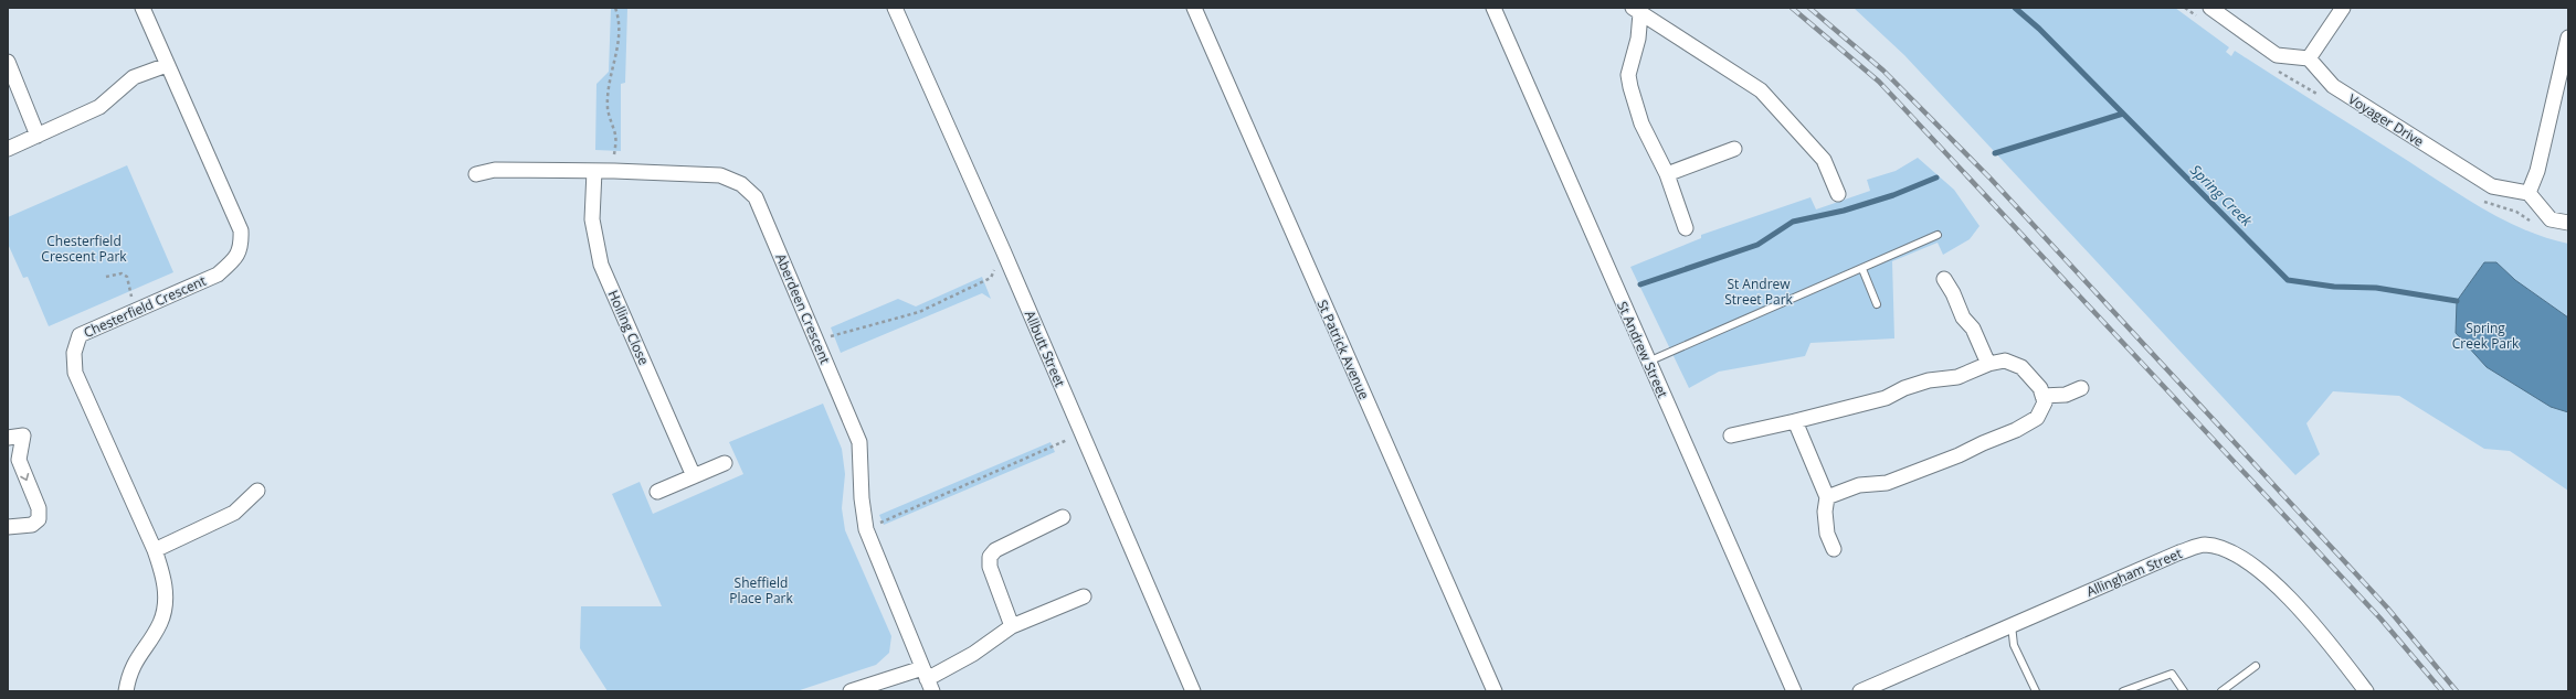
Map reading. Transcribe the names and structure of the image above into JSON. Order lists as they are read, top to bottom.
{
  "streets": {
    "street": [
      "Voyager Drive",
      "Chesterfield Crescent",
      "Aberdeen Crescent",
      "Holling Close",
      "Allbutt Street",
      "St Patrick Avenue",
      "St Andrew Street",
      "Allingham Street"
    ]
  },
  "crossings": [
    ["Aberdeen Crescent", "Holling Close"]
  ],
  "water": ["Spring Creek"],
  "parks": [
    "Chesterfield Crescent Park",
    "St Andrew Street Park",
    "Spring Creek Park",
    "Sheffield Place Park"
  ]
}
